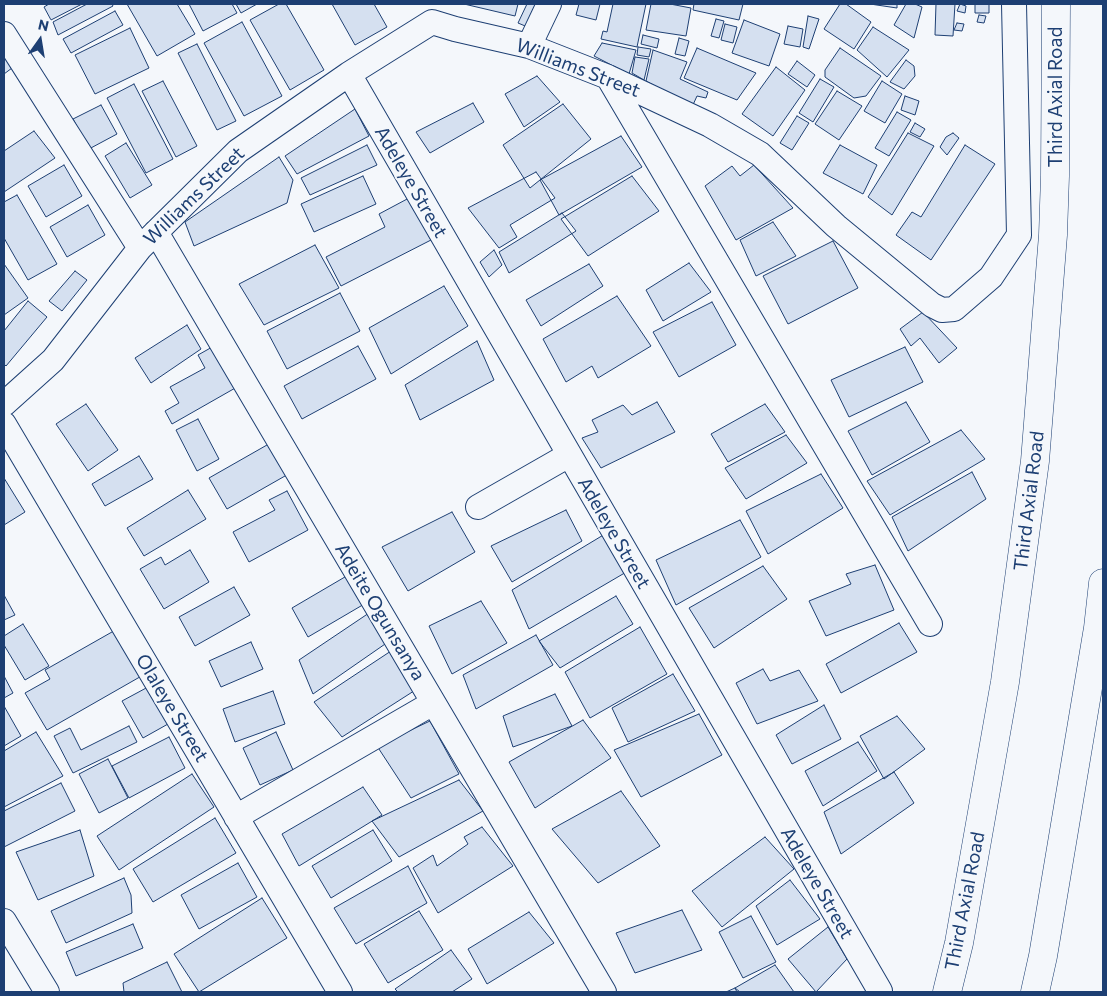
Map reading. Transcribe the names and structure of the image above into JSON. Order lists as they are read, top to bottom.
{
  "streets": {
    "highway": ["Third Axial Road"],
    "street": [
      "Williams Street",
      "Adeleye Street",
      "Adeite Ogunsanya",
      "Olaleye Street"
    ]
  },
  "crossings": [
    ["Williams Street", "Adeleye Street"],
    ["Williams Street", "Adeite Ogunsanya"]
  ],
  "north": "top"
}
